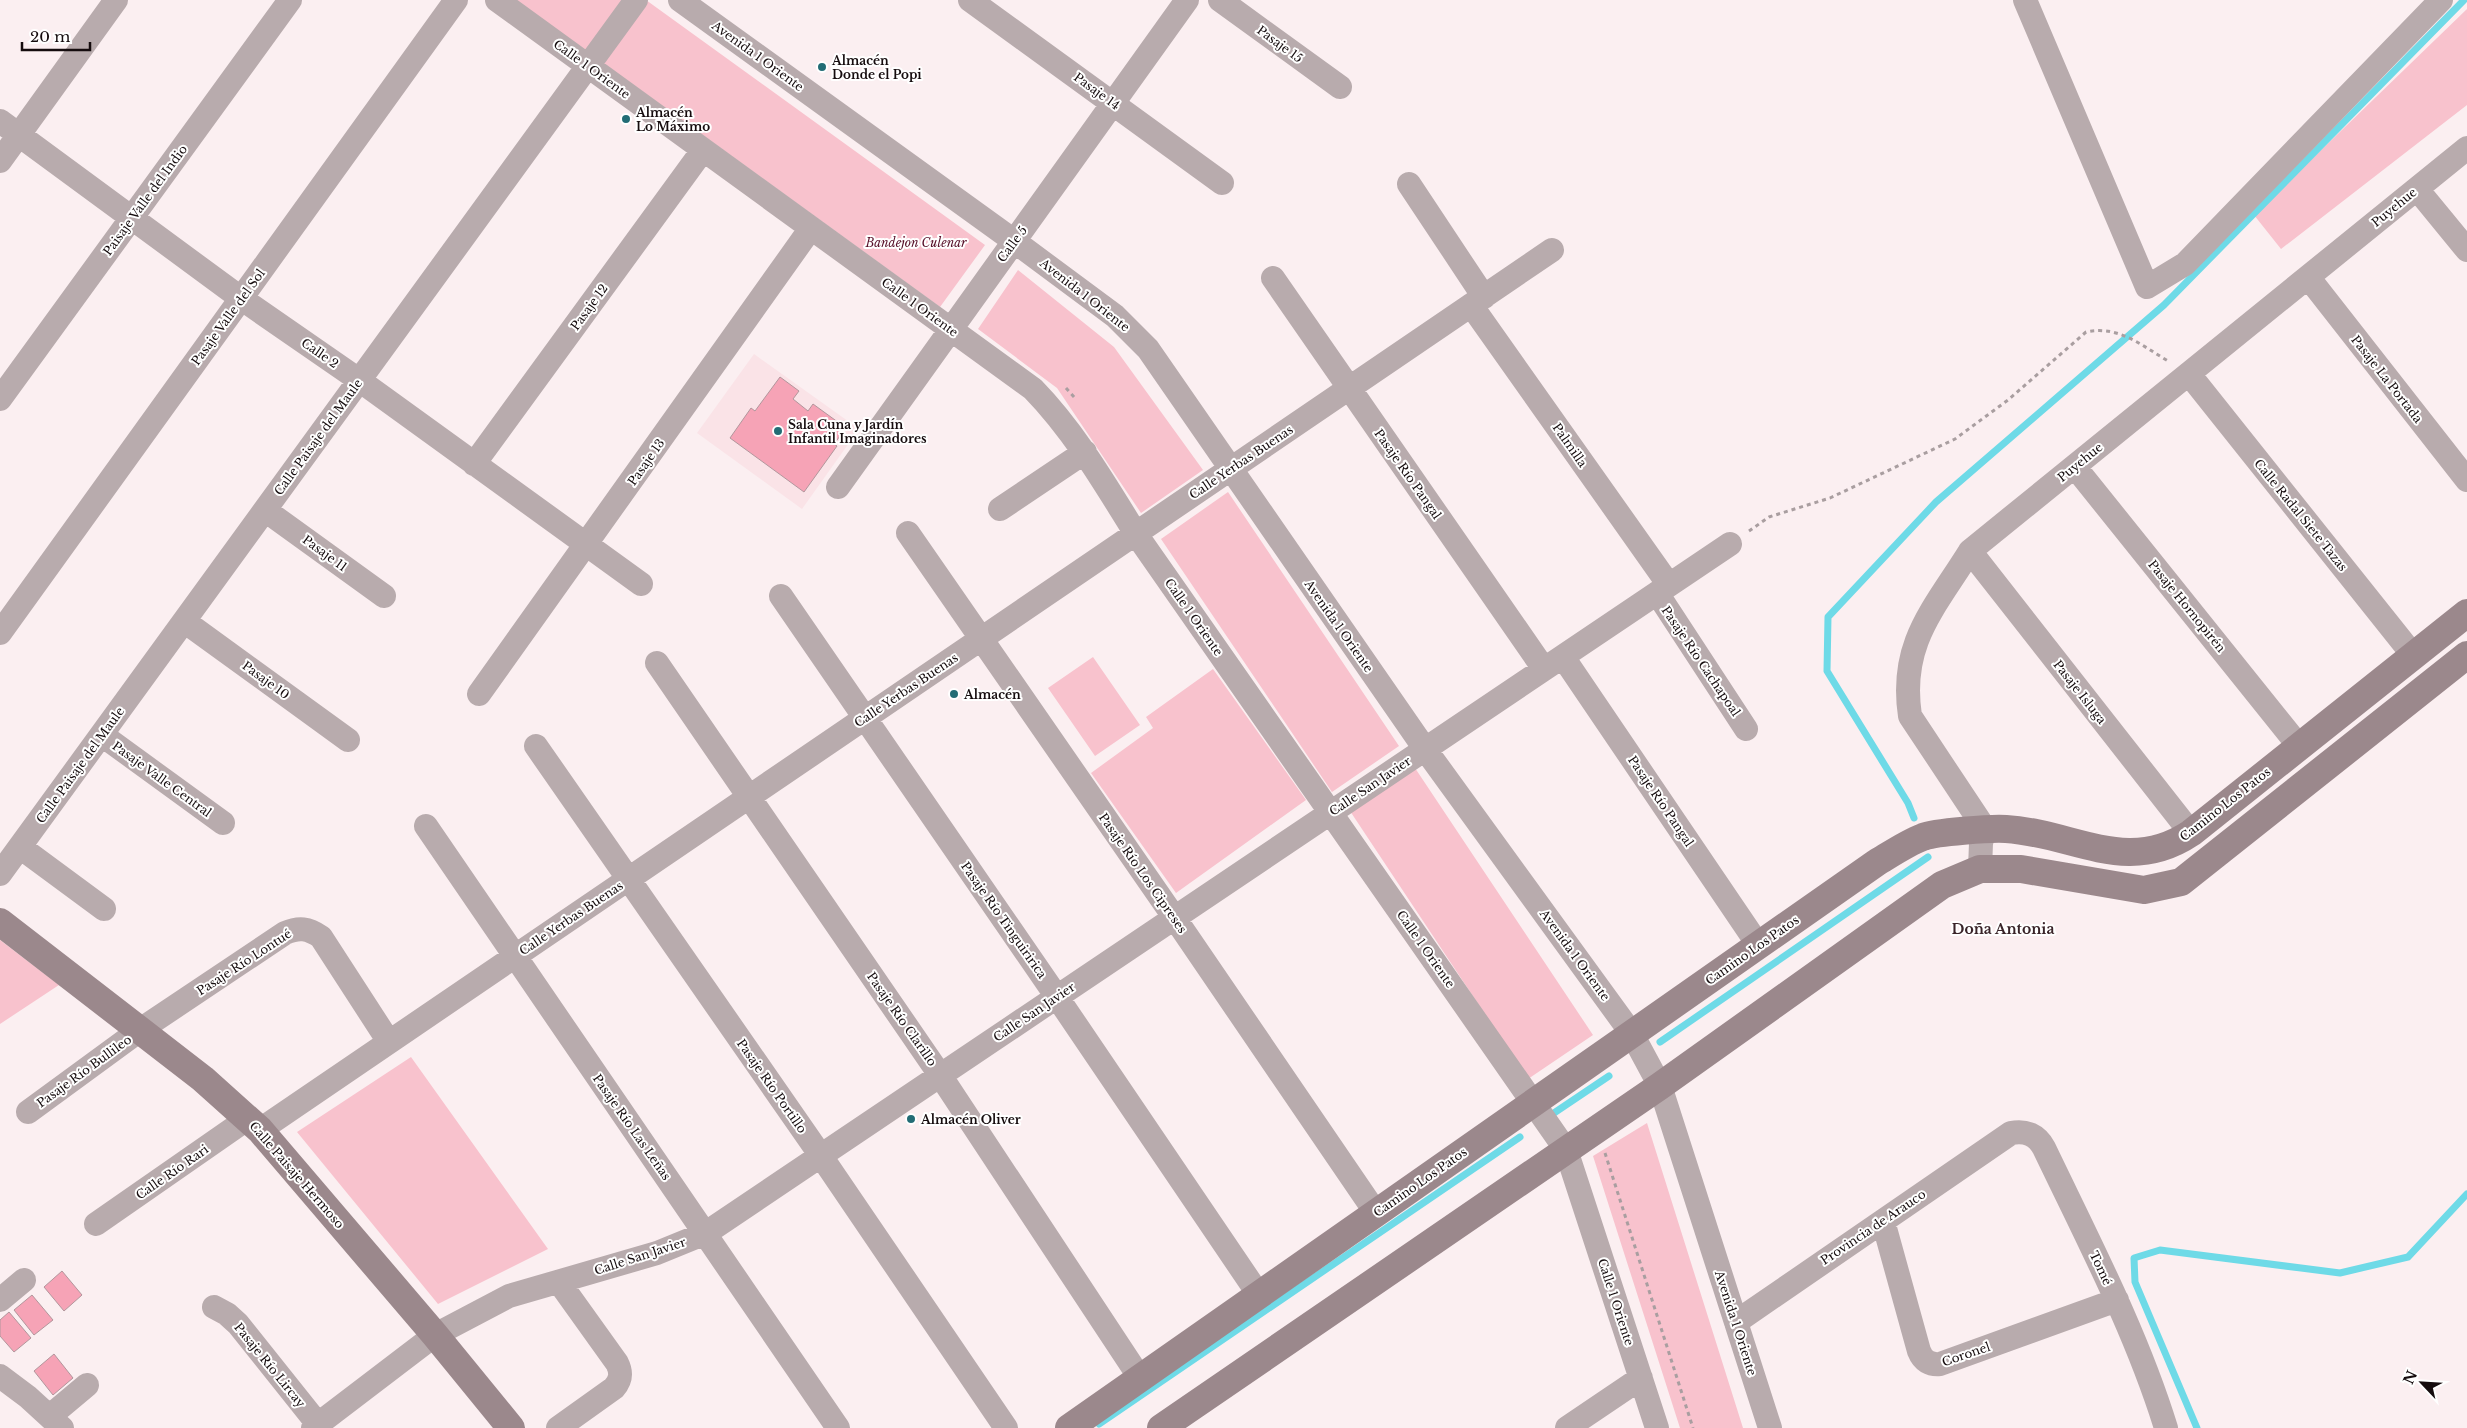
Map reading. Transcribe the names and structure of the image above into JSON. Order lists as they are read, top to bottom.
{
  "streets": {
    "street": [
      "Pasaje 15",
      "Avenida 1 Oriente",
      "Calle 1 Oriente",
      "Pasaje 14",
      "Paisaje Valle del Indio",
      "Puyehue",
      "Calle 5",
      "Pasaje 12",
      "Pasaje Valle del Sol",
      "Calle 2",
      "Pasaje La Portada",
      "Calle Paisaje del Maule",
      "Palmilla",
      "Pasaje 13",
      "Calle Yerbas Buenas",
      "Pasaje Río Pangal",
      "Calle Radal Siete Tazas",
      "Pasaje 11",
      "Pasaje Hornopirén",
      "Pasaje Río Cachapoal",
      "Pasaje 10",
      "Pasaje Isluga",
      "Pasaje Valle Central",
      "Calle San Javier",
      "Camino Los Patos",
      "Pasaje Río Los Cipreses",
      "Pasaje Río Tinguiririca",
      "Pasaje Río Lontué",
      "Pasaje Río Clarillo",
      "Pasaje Río Bullileo",
      "Pasaje Río Portillo",
      "Pasaje Río Las Leñas",
      "Calle Río Rari",
      "Calle Paisaje Hermoso",
      "Provincia de Arauco",
      "Tomé",
      "Coronel",
      "Pasaje Río Lircay"
    ]
  },
  "crossings": [
    ["Avenida 1 Oriente", "Calle 5"],
    ["Avenida 1 Oriente", "Calle Yerbas Buenas"],
    ["Avenida 1 Oriente", "Calle San Javier"],
    ["Avenida 1 Oriente", "Camino Los Patos"],
    ["Avenida 1 Oriente", "Provincia de Arauco"],
    ["Calle 1 Oriente", "Calle 5"],
    ["Calle 1 Oriente", "Pasaje 12"],
    ["Calle 1 Oriente", "Calle Paisaje del Maule"],
    ["Calle 1 Oriente", "Pasaje 13"],
    ["Calle 1 Oriente", "Calle Yerbas Buenas"],
    ["Calle 1 Oriente", "Calle San Javier"],
    ["Calle 1 Oriente", "Camino Los Patos"],
    ["Pasaje 14", "Calle 5"],
    ["Paisaje Valle del Indio", "Calle 2"],
    ["Puyehue", "Pasaje La Portada"],
    ["Puyehue", "Calle Radal Siete Tazas"],
    ["Puyehue", "Pasaje Hornopirén"],
    ["Puyehue", "Pasaje Isluga"],
    ["Puyehue", "Camino Los Patos"],
    ["Pasaje 12", "Calle 2"],
    ["Pasaje Valle del Sol", "Calle 2"],
    ["Calle 2", "Calle Paisaje del Maule"],
    ["Calle 2", "Pasaje 13"],
    ["Calle Paisaje del Maule", "Pasaje 11"],
    ["Calle Paisaje del Maule", "Pasaje 10"],
    ["Calle Paisaje del Maule", "Pasaje Valle Central"],
    ["Palmilla", "Calle Yerbas Buenas"],
    ["Palmilla", "Pasaje Río Cachapoal"],
    ["Palmilla", "Calle San Javier"],
    ["Calle Yerbas Buenas", "Pasaje Río Pangal"],
    ["Calle Yerbas Buenas", "Pasaje Río Los Cipreses"],
    ["Calle Yerbas Buenas", "Pasaje Río Tinguiririca"],
    ["Calle Yerbas Buenas", "Pasaje Río Lontué"],
    ["Calle Yerbas Buenas", "Pasaje Río Clarillo"],
    ["Calle Yerbas Buenas", "Pasaje Río Portillo"],
    ["Calle Yerbas Buenas", "Pasaje Río Las Leñas"],
    ["Calle Yerbas Buenas", "Calle Río Rari"],
    ["Calle Yerbas Buenas", "Calle Paisaje Hermoso"],
    ["Pasaje Río Pangal", "Calle San Javier"],
    ["Pasaje Río Pangal", "Camino Los Patos"],
    ["Calle Radal Siete Tazas", "Camino Los Patos"],
    ["Pasaje Hornopirén", "Camino Los Patos"],
    ["Pasaje Río Cachapoal", "Calle San Javier"],
    ["Pasaje Isluga", "Camino Los Patos"],
    ["Calle San Javier", "Pasaje Río Los Cipreses"],
    ["Calle San Javier", "Pasaje Río Tinguiririca"],
    ["Calle San Javier", "Pasaje Río Clarillo"],
    ["Calle San Javier", "Pasaje Río Portillo"],
    ["Calle San Javier", "Pasaje Río Las Leñas"],
    ["Calle San Javier", "Calle Paisaje Hermoso"],
    ["Calle San Javier", "Pasaje Río Lircay"],
    ["Camino Los Patos", "Pasaje Río Los Cipreses"],
    ["Camino Los Patos", "Pasaje Río Tinguiririca"],
    ["Camino Los Patos", "Pasaje Río Clarillo"],
    ["Pasaje Río Lontué", "Pasaje Río Bullileo"],
    ["Pasaje Río Lontué", "Calle Paisaje Hermoso"],
    ["Pasaje Río Bullileo", "Calle Paisaje Hermoso"],
    ["Calle Río Rari", "Calle Paisaje Hermoso"],
    ["Provincia de Arauco", "Tomé"],
    ["Provincia de Arauco", "Coronel"],
    ["Tomé", "Coronel"]
  ],
  "districts": ["Doña Antonia"],
  "parks": ["Bandejon Culenar"],
  "places": [
    "Almacén Donde el Popi",
    "Almacén Lo Máximo",
    "Sala Cuna y Jardín Infantil Imaginadores",
    "Almacén",
    "Almacén Oliver"
  ],
  "scale_bar": "20 m",
  "north": "top left"
}
